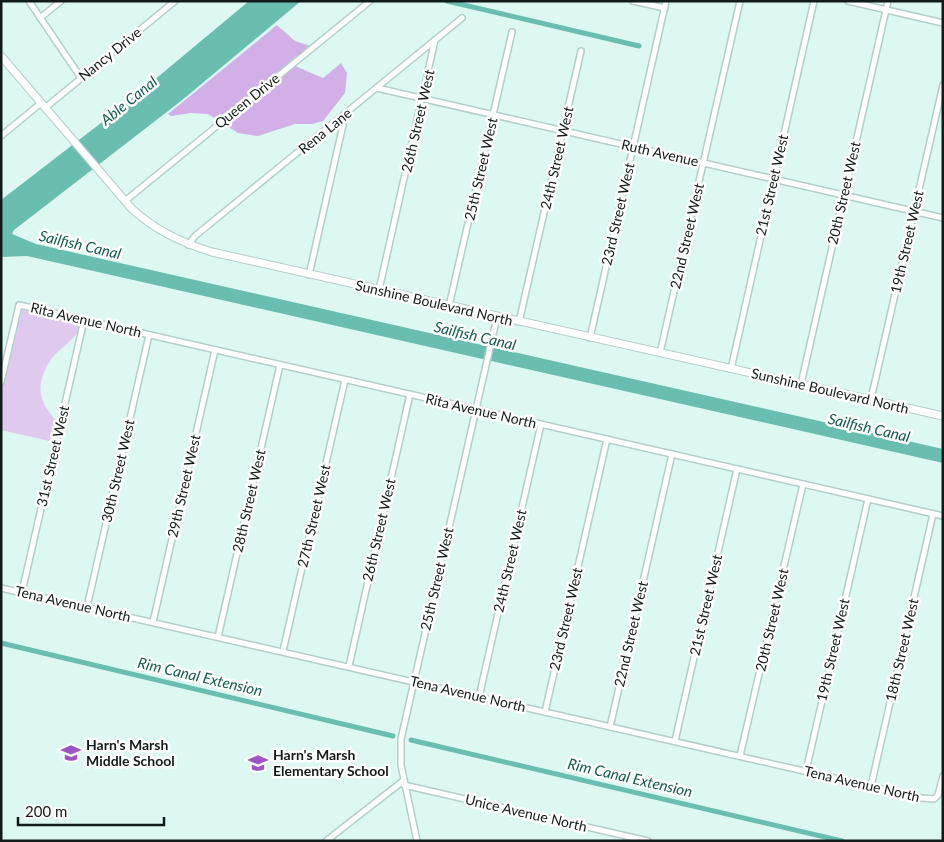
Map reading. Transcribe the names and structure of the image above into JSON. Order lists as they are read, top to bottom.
{
  "streets": {
    "street": [
      "Nancy Drive",
      "Queen Drive",
      "26th Street West",
      "Rena Lane",
      "Ruth Avenue",
      "24th Street West",
      "25th Street West",
      "21st Street West",
      "20th Street West",
      "23rd Street West",
      "22nd Street West",
      "19th Street West",
      "Sunshine Boulevard North",
      "Rita Avenue North",
      "31st Street West",
      "30th Street West",
      "29th Street West",
      "28th Street West",
      "27th Street West",
      "Tena Avenue North",
      "18th Street West",
      "Unice Avenue North"
    ]
  },
  "crossings": [
    ["Nancy Drive", "Sunshine Boulevard North"],
    ["Queen Drive", "Sunshine Boulevard North"],
    ["26th Street West", "Rena Lane"],
    ["26th Street West", "Ruth Avenue"],
    ["26th Street West", "Sunshine Boulevard North"],
    ["26th Street West", "Rita Avenue North"],
    ["26th Street West", "Tena Avenue North"],
    ["Rena Lane", "Ruth Avenue"],
    ["Rena Lane", "Sunshine Boulevard North"],
    ["Ruth Avenue", "24th Street West"],
    ["Ruth Avenue", "25th Street West"],
    ["Ruth Avenue", "21st Street West"],
    ["Ruth Avenue", "20th Street West"],
    ["Ruth Avenue", "23rd Street West"],
    ["Ruth Avenue", "22nd Street West"],
    ["Ruth Avenue", "19th Street West"],
    ["24th Street West", "Sunshine Boulevard North"],
    ["24th Street West", "Rita Avenue North"],
    ["24th Street West", "Tena Avenue North"],
    ["25th Street West", "Sunshine Boulevard North"],
    ["25th Street West", "Rita Avenue North"],
    ["25th Street West", "Tena Avenue North"],
    ["25th Street West", "Unice Avenue North"],
    ["21st Street West", "Sunshine Boulevard North"],
    ["21st Street West", "Rita Avenue North"],
    ["21st Street West", "Tena Avenue North"],
    ["20th Street West", "Sunshine Boulevard North"],
    ["20th Street West", "Rita Avenue North"],
    ["20th Street West", "Tena Avenue North"],
    ["23rd Street West", "Sunshine Boulevard North"],
    ["23rd Street West", "Rita Avenue North"],
    ["23rd Street West", "Tena Avenue North"],
    ["22nd Street West", "Sunshine Boulevard North"],
    ["22nd Street West", "Rita Avenue North"],
    ["22nd Street West", "Tena Avenue North"],
    ["19th Street West", "Sunshine Boulevard North"],
    ["19th Street West", "Rita Avenue North"],
    ["19th Street West", "Tena Avenue North"],
    ["Rita Avenue North", "31st Street West"],
    ["Rita Avenue North", "30th Street West"],
    ["Rita Avenue North", "29th Street West"],
    ["Rita Avenue North", "28th Street West"],
    ["Rita Avenue North", "27th Street West"],
    ["Rita Avenue North", "18th Street West"],
    ["31st Street West", "Tena Avenue North"],
    ["30th Street West", "Tena Avenue North"],
    ["29th Street West", "Tena Avenue North"],
    ["28th Street West", "Tena Avenue North"],
    ["27th Street West", "Tena Avenue North"],
    ["Tena Avenue North", "18th Street West"]
  ],
  "water": ["Able Canal", "Sailfish Canal", "Rim Canal Extension"],
  "places": {
    "school or university": ["Harn's Marsh Middle School", "Harn's Marsh Elementary School"]
  },
  "scale_bar": "200 m"
}
